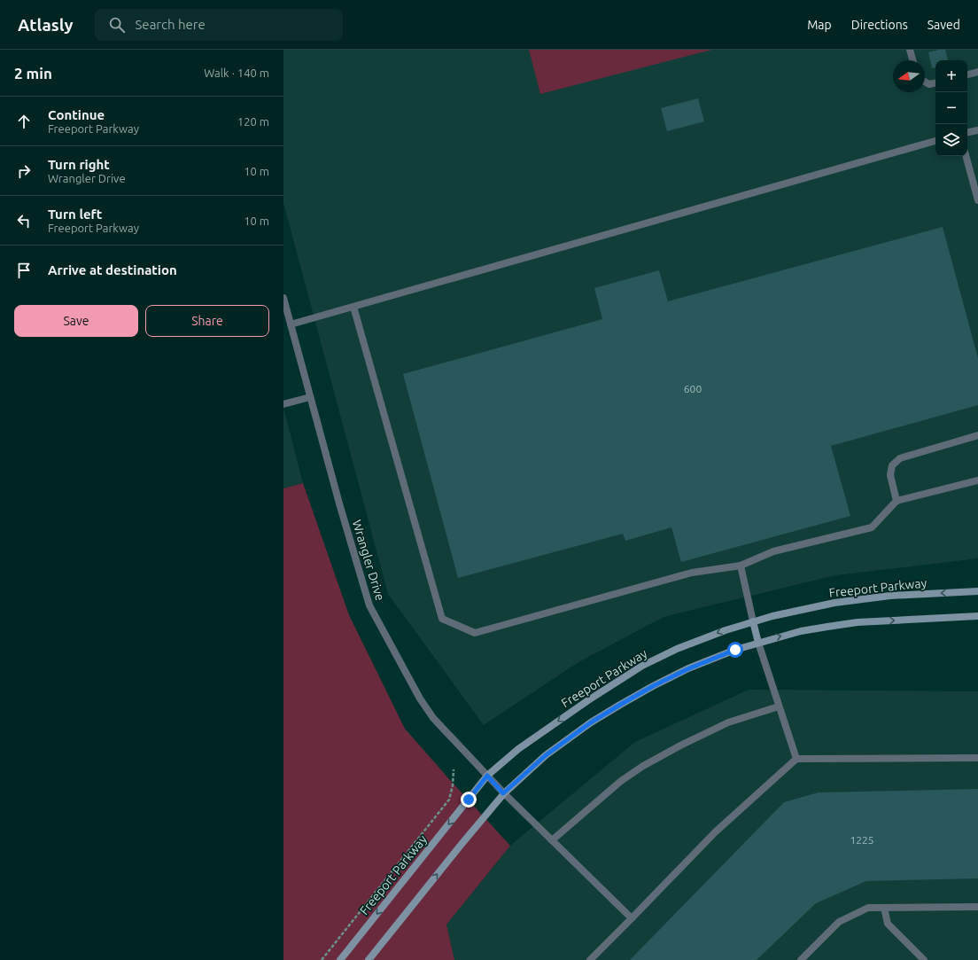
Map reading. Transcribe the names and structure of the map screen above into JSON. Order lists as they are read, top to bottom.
{
  "streets": {
    "main road": ["Freeport Parkway"],
    "street": ["Wrangler Drive"]
  },
  "crossings": [
    ["Wrangler Drive", "Freeport Parkway"]
  ],
  "house_numbers": ["600", "1225"],
  "north": "left",
  "page": {
    "header": "Atlasly",
    "search": "Search here",
    "nav": ["Map", "Directions", "Saved"],
    "heading": ["2 min", "Walk · 140 m"],
    "map_buttons": ["+", "−"],
    "list": [
      ["Continue", "Freeport Parkway", "120 m"],
      ["Turn right", "Wrangler Drive", "10 m"],
      ["Turn left", "Freeport Parkway", "10 m"],
      "Arrive at destination"
    ],
    "buttons": ["Save", "Share"]
  }
}
